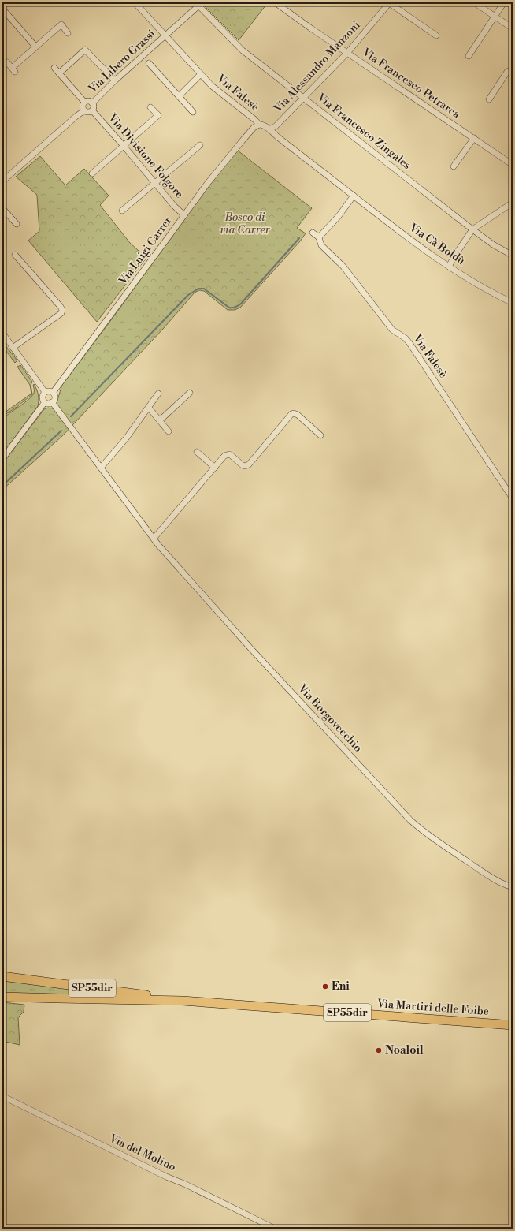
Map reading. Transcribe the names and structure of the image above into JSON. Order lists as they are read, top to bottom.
{
  "streets": {
    "highway": ["SP55dir", "Via Martiri delle Foibe"],
    "street": [
      "Via Libero Grassi",
      "Via Alessandro Manzoni",
      "Via Francesco Petrarca",
      "Via Falesè",
      "Via Francesco Zingales",
      "Via Divisione Folgore",
      "Via Cà Boldù",
      "Via Luigi Carrer",
      "Via Borgovecchio",
      "Via del Molino"
    ]
  },
  "crossings": [
    ["Via Libero Grassi", "Via Falesè"],
    ["Via Libero Grassi", "Via Francesco Zingales"],
    ["Via Libero Grassi", "Via Divisione Folgore"],
    ["Via Alessandro Manzoni", "Via Francesco Petrarca"],
    ["Via Alessandro Manzoni", "Via Falesè"],
    ["Via Alessandro Manzoni", "Via Francesco Zingales"],
    ["Via Falesè", "Via Cà Boldù"],
    ["Via Falesè", "Via Luigi Carrer"],
    ["Via Divisione Folgore", "Via Luigi Carrer"],
    ["Via Luigi Carrer", "Via Borgovecchio"]
  ],
  "parks": ["Bosco di via Carrer"],
  "places": ["Eni", "Noaloil"]
}
